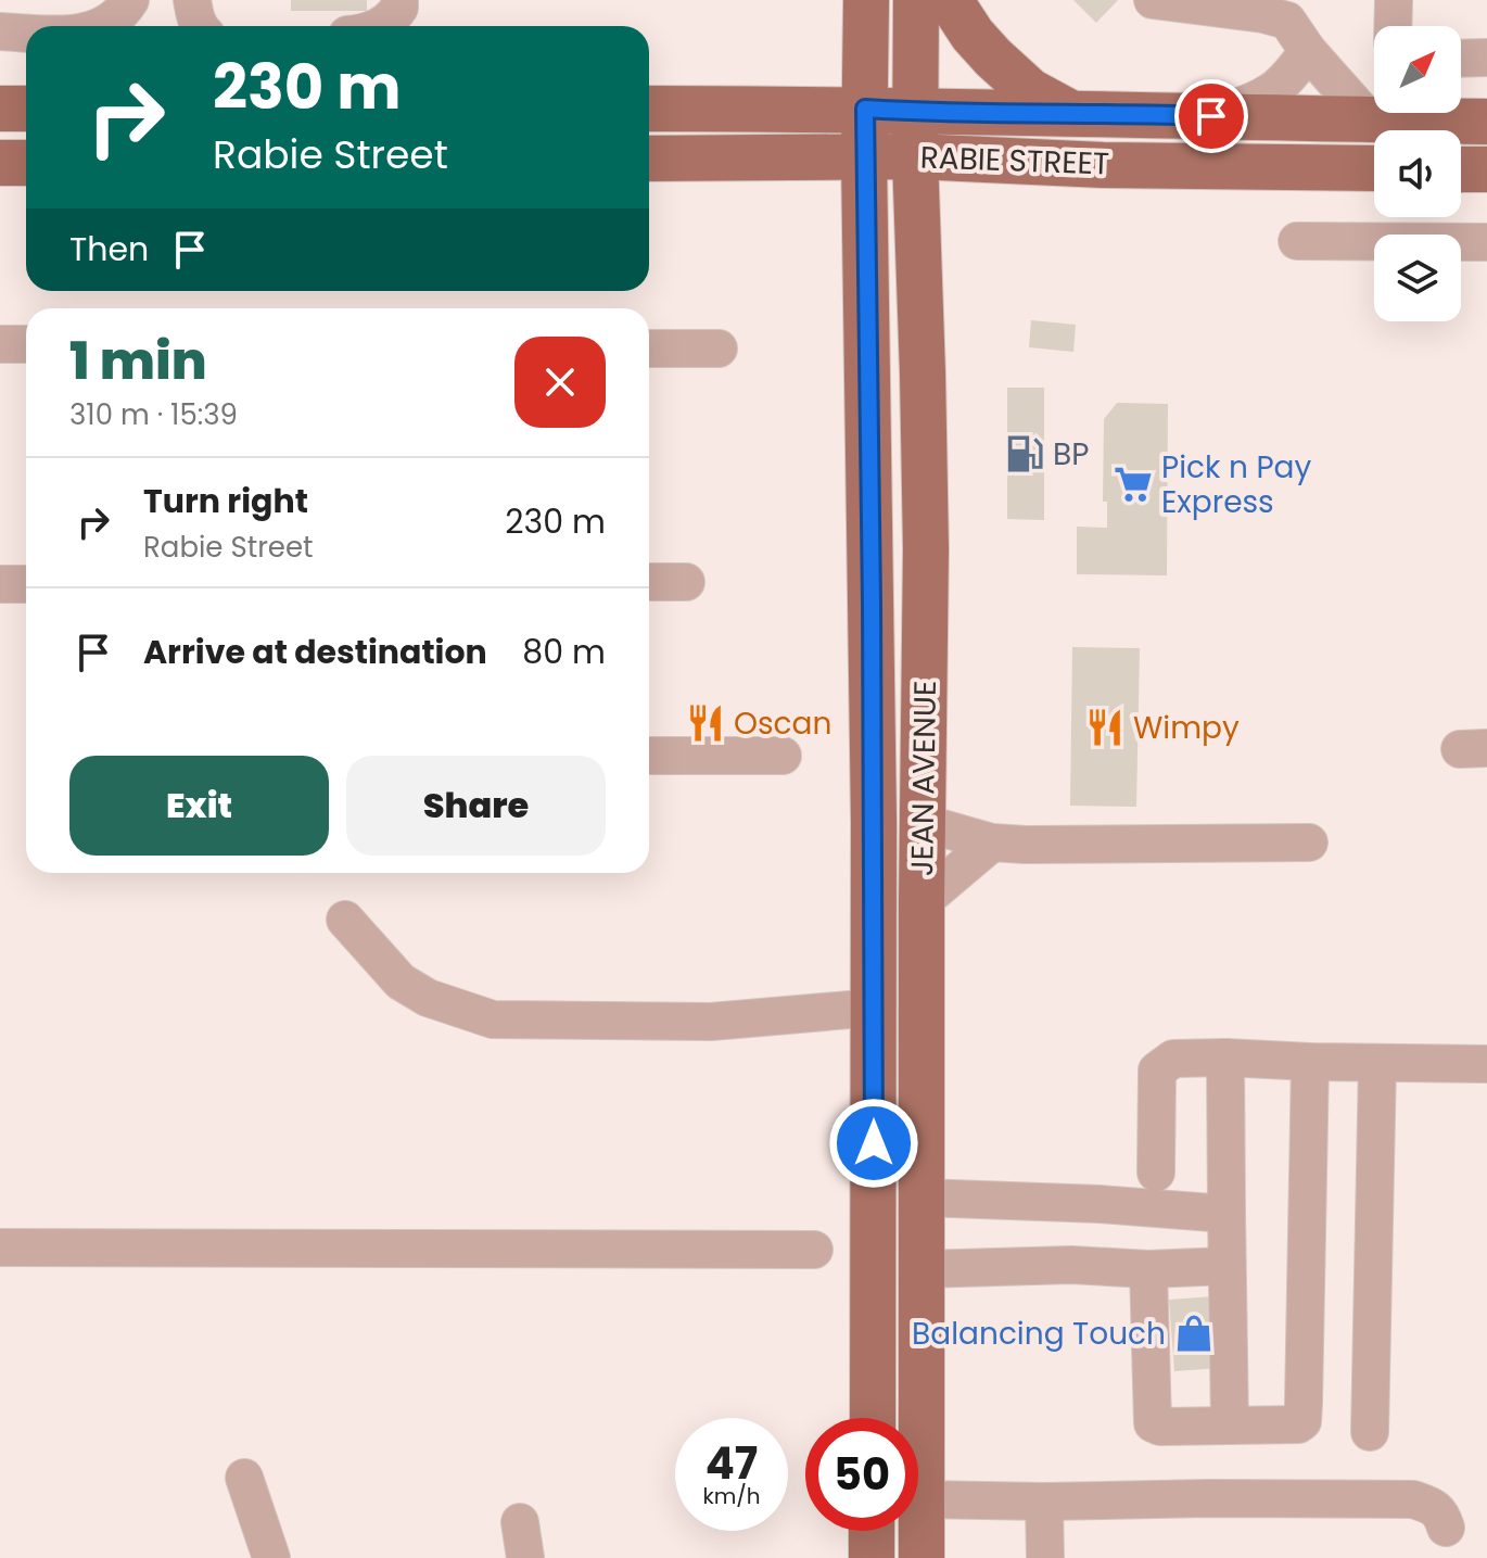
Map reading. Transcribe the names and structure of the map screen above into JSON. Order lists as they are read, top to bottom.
{
  "streets": {
    "main road": ["RABIE STREET", "JEAN AVENUE"]
  },
  "crossings": [
    ["RABIE STREET", "JEAN AVENUE"]
  ],
  "places": {
    "fuel station": ["BP"],
    "supermarket": ["Pick n Pay Express"],
    "restaurant": ["Oscan", "Wimpy"],
    "shop": ["Balancing Touch"]
  },
  "north": "top right",
  "page": {
    "turn": ["230 m", "Rabie Street"],
    "then": "Then",
    "heading": ["1 min", "310 m · 15:39"],
    "list": [
      {
        "name": "Turn right",
        "note": "Rabie Street",
        "value": "230 m"
      },
      {
        "name": "Arrive at destination",
        "value": "80 m"
      }
    ],
    "buttons": ["Exit", "Share"],
    "speed": "47 km/h",
    "limit": "50"
  }
}
